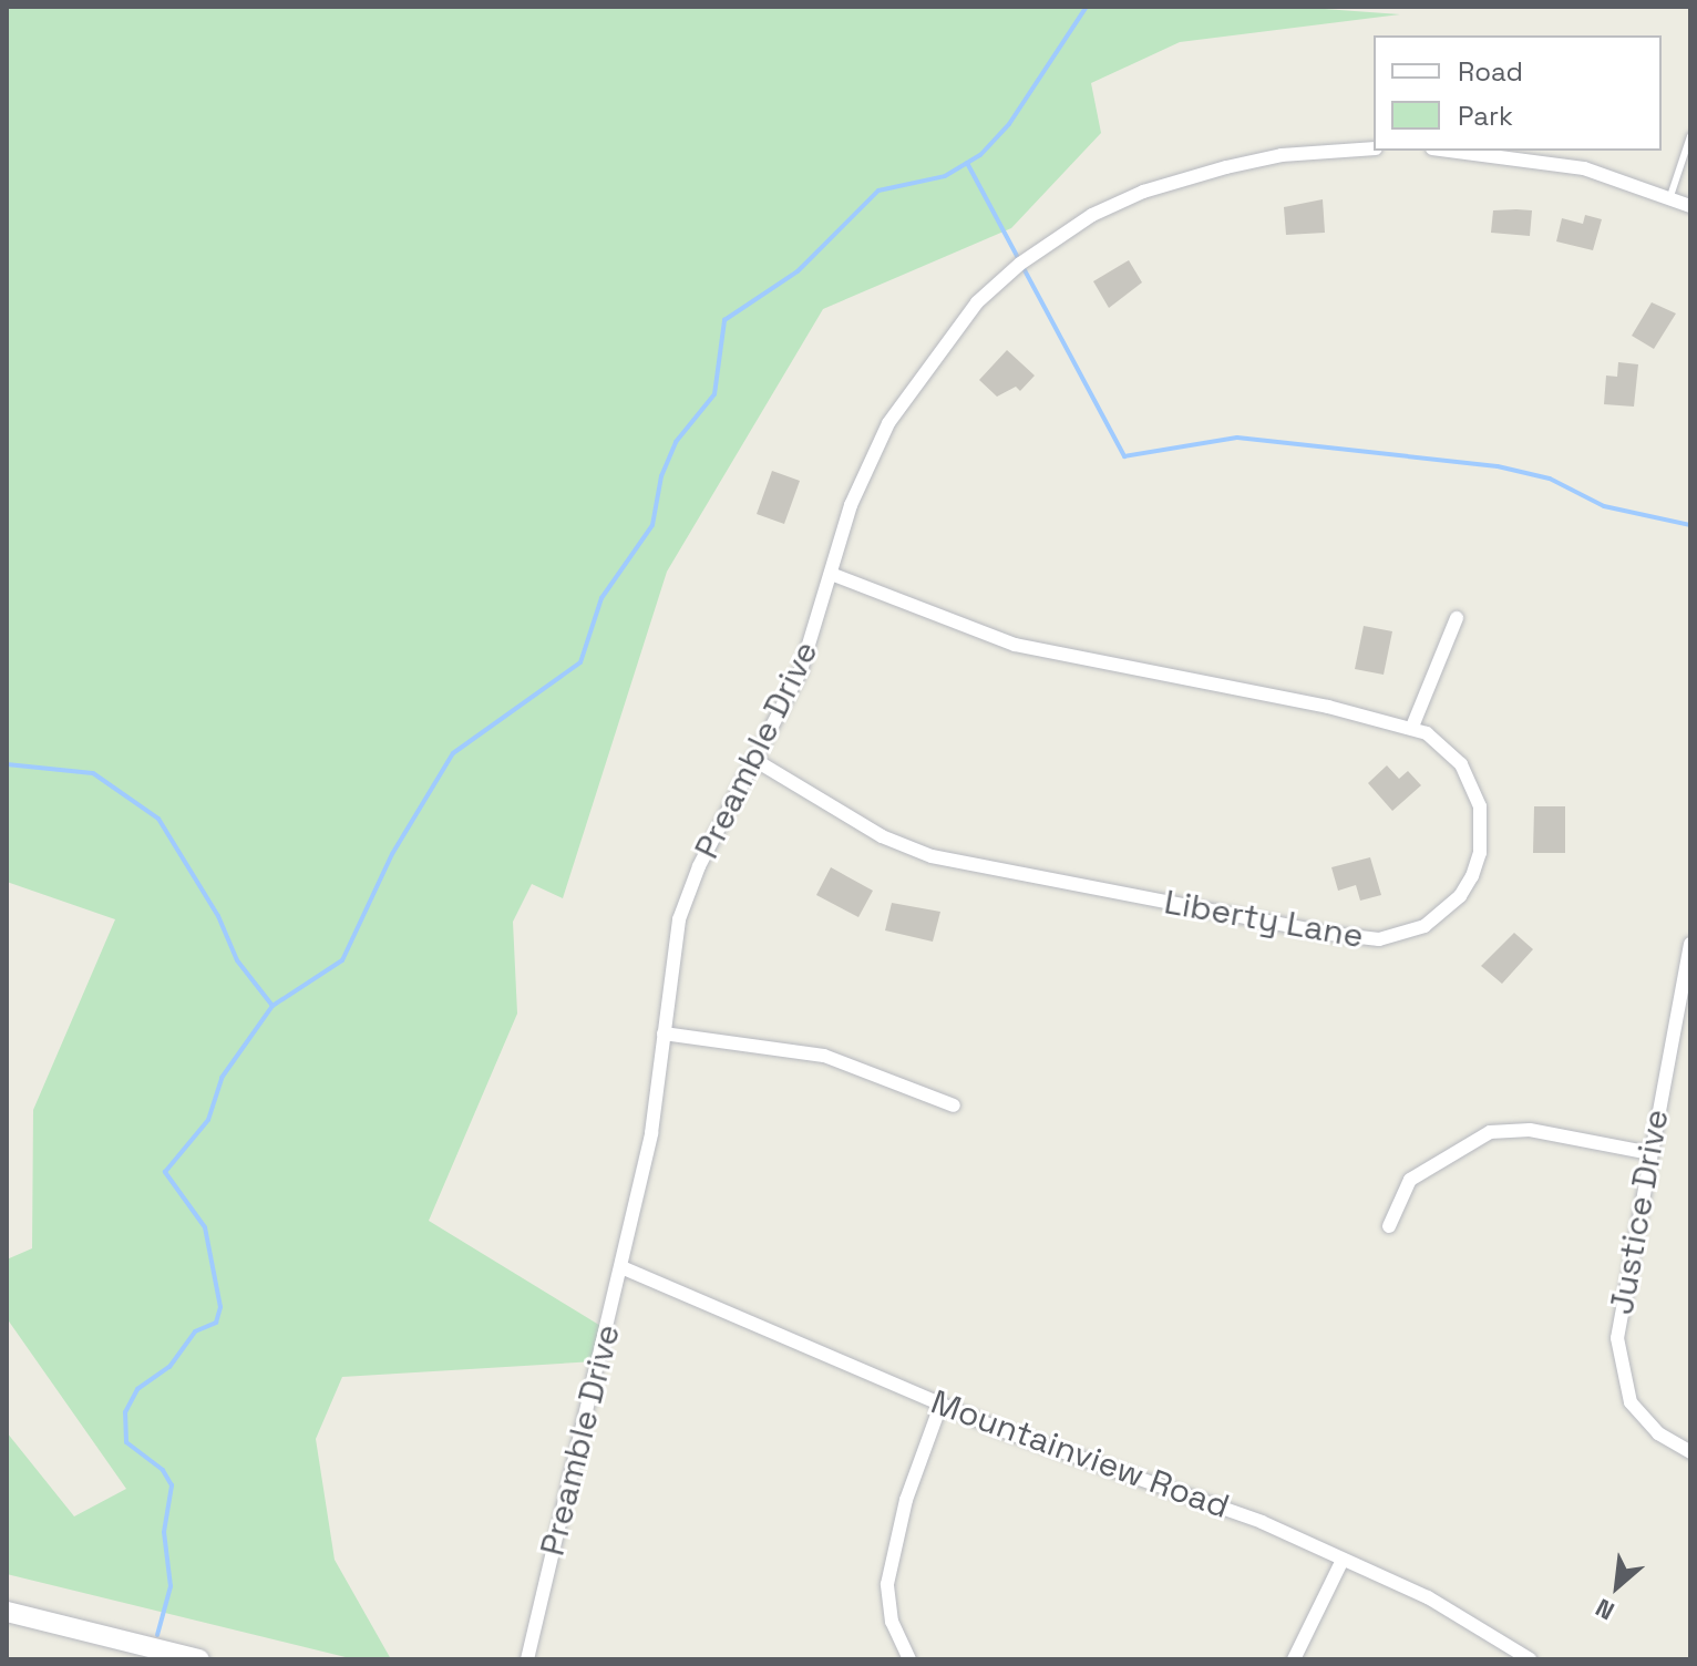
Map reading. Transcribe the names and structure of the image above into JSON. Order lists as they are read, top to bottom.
{
  "streets": {
    "street": [
      "Preamble Drive",
      "Liberty Lane",
      "Justice Drive",
      "Mountainview Road"
    ]
  },
  "crossings": [
    ["Preamble Drive", "Liberty Lane"],
    ["Preamble Drive", "Mountainview Road"]
  ],
  "legend": ["Road", "Park"],
  "north": "bottom left"
}
